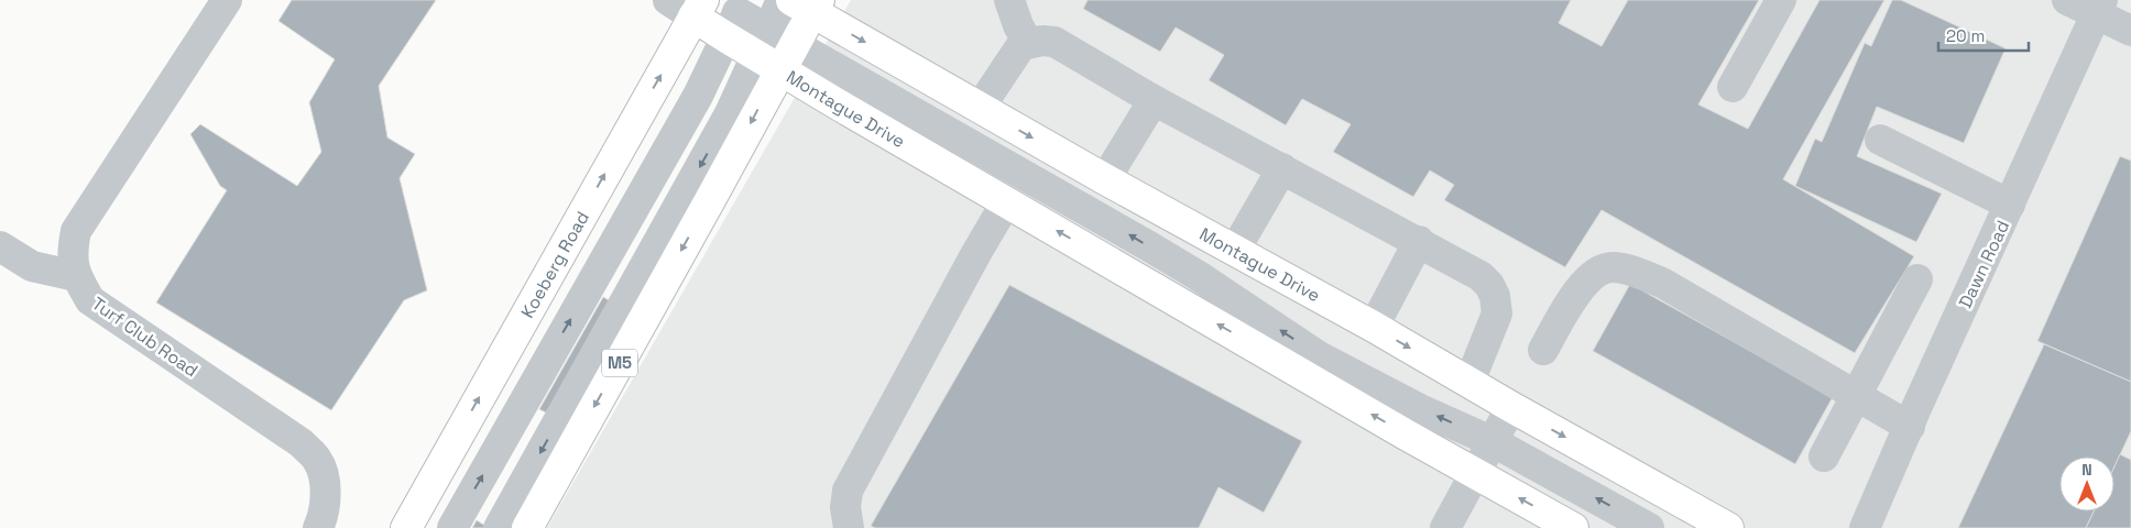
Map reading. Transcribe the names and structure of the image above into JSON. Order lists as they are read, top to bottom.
{
  "streets": {
    "main road": ["Montague Drive", "Koeberg Road", "M5"],
    "street": ["Dawn Road", "Turf Club Road"]
  },
  "crossings": [
    ["Montague Drive", "Koeberg Road"],
    ["Montague Drive", "M5"]
  ],
  "scale_bar": "20 m",
  "north": "top"
}
